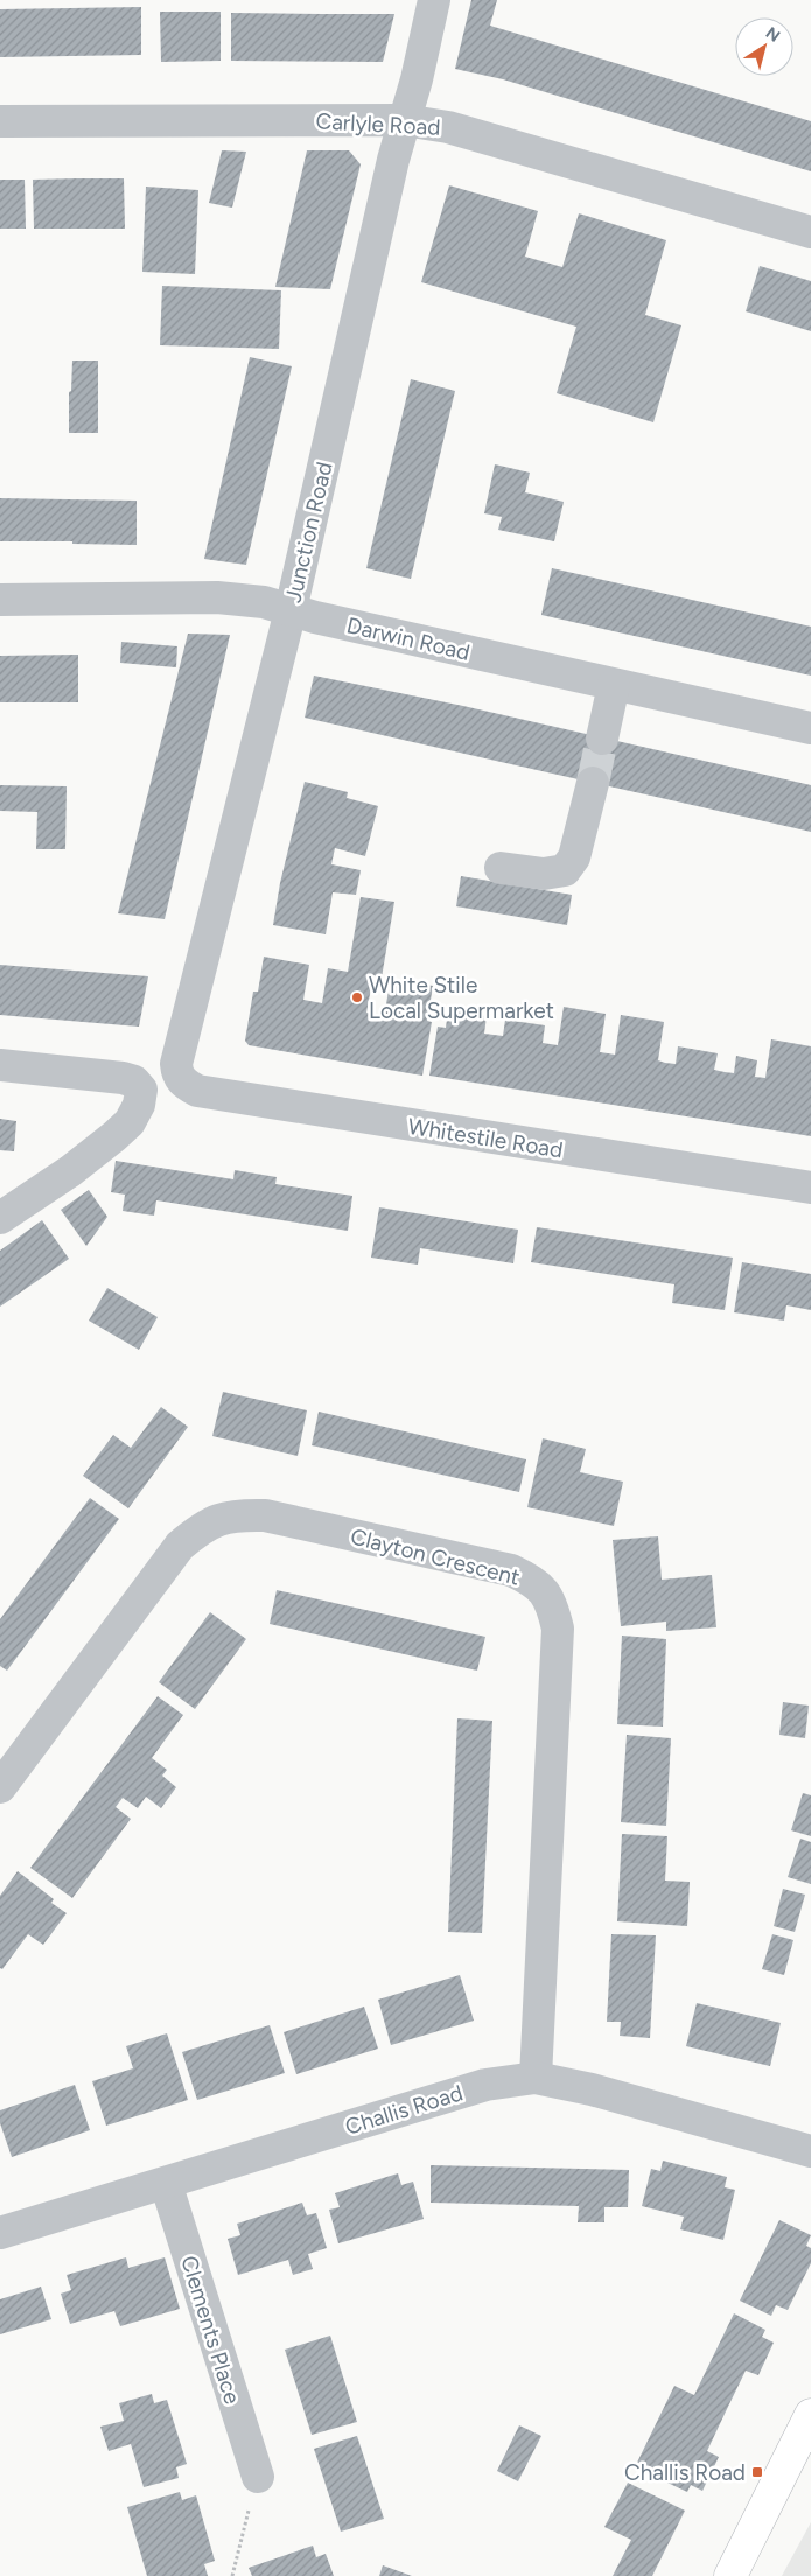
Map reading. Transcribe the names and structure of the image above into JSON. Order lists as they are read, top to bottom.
{
  "streets": {
    "street": [
      "Carlyle Road",
      "Junction Road",
      "Darwin Road",
      "Whitestile Road",
      "Clayton Crescent",
      "Challis Road",
      "Clements Place"
    ]
  },
  "crossings": [
    ["Carlyle Road", "Junction Road"],
    ["Junction Road", "Darwin Road"],
    ["Junction Road", "Whitestile Road"],
    ["Clayton Crescent", "Challis Road"],
    ["Challis Road", "Clements Place"]
  ],
  "places": {
    "other": ["White Stile Local Supermarket"],
    "transit": ["Challis Road"]
  },
  "north": "top right"
}
